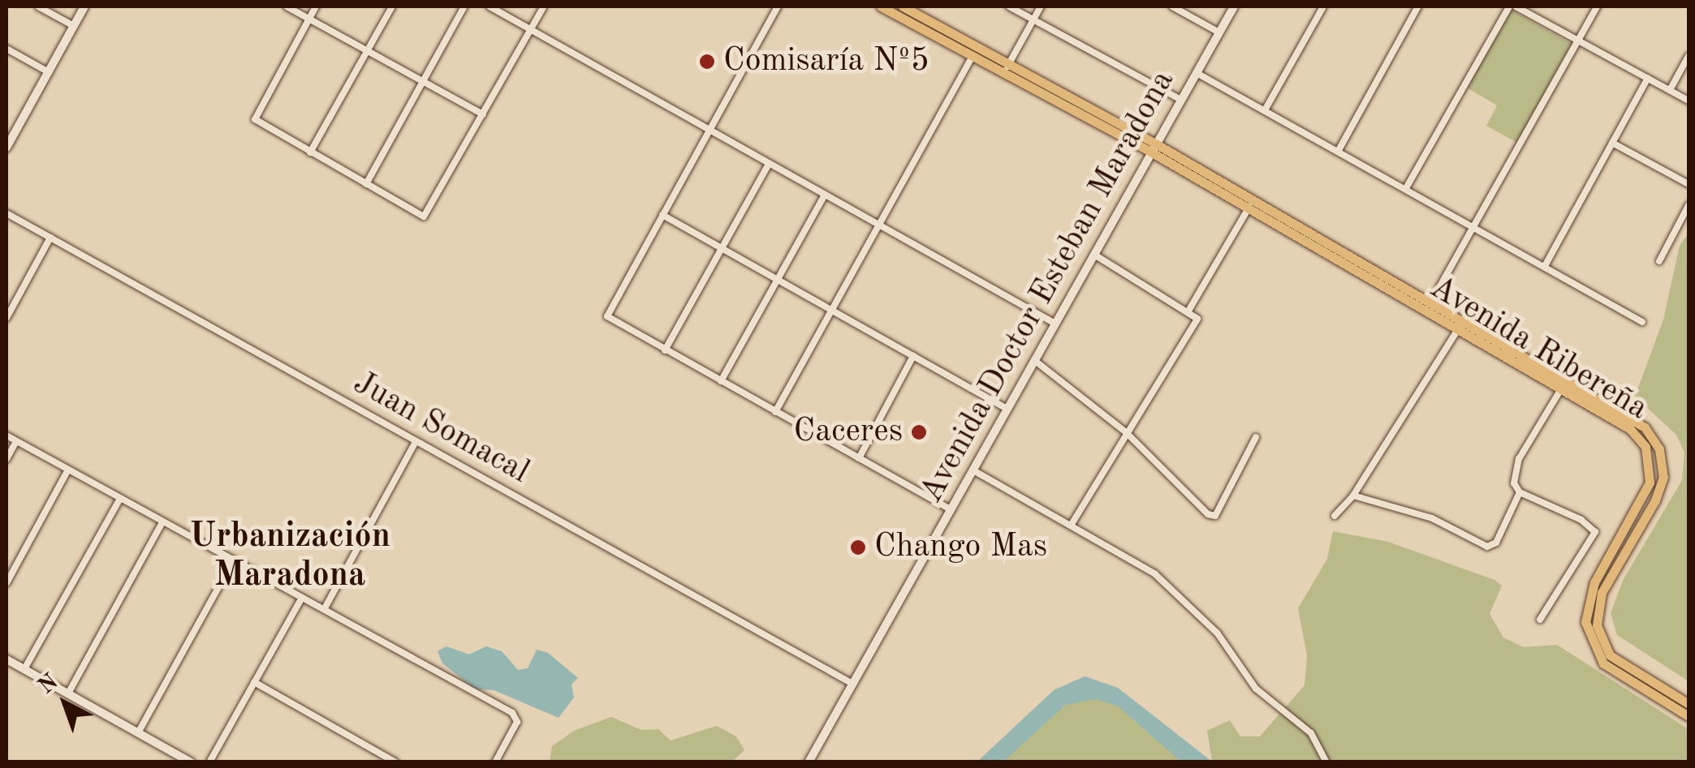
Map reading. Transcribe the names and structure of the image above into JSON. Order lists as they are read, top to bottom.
{
  "streets": {
    "main road": ["Avenida Doctor Esteban Maradona", "Avenida Ribereña"],
    "street": ["Juan Somacal"]
  },
  "crossings": [
    ["Avenida Doctor Esteban Maradona", "Avenida Ribereña"],
    ["Avenida Doctor Esteban Maradona", "Juan Somacal"]
  ],
  "districts": ["Urbanización Maradona"],
  "places": ["Comisaría Nº5", "Caceres", "Chango Mas"],
  "north": "top left"
}
